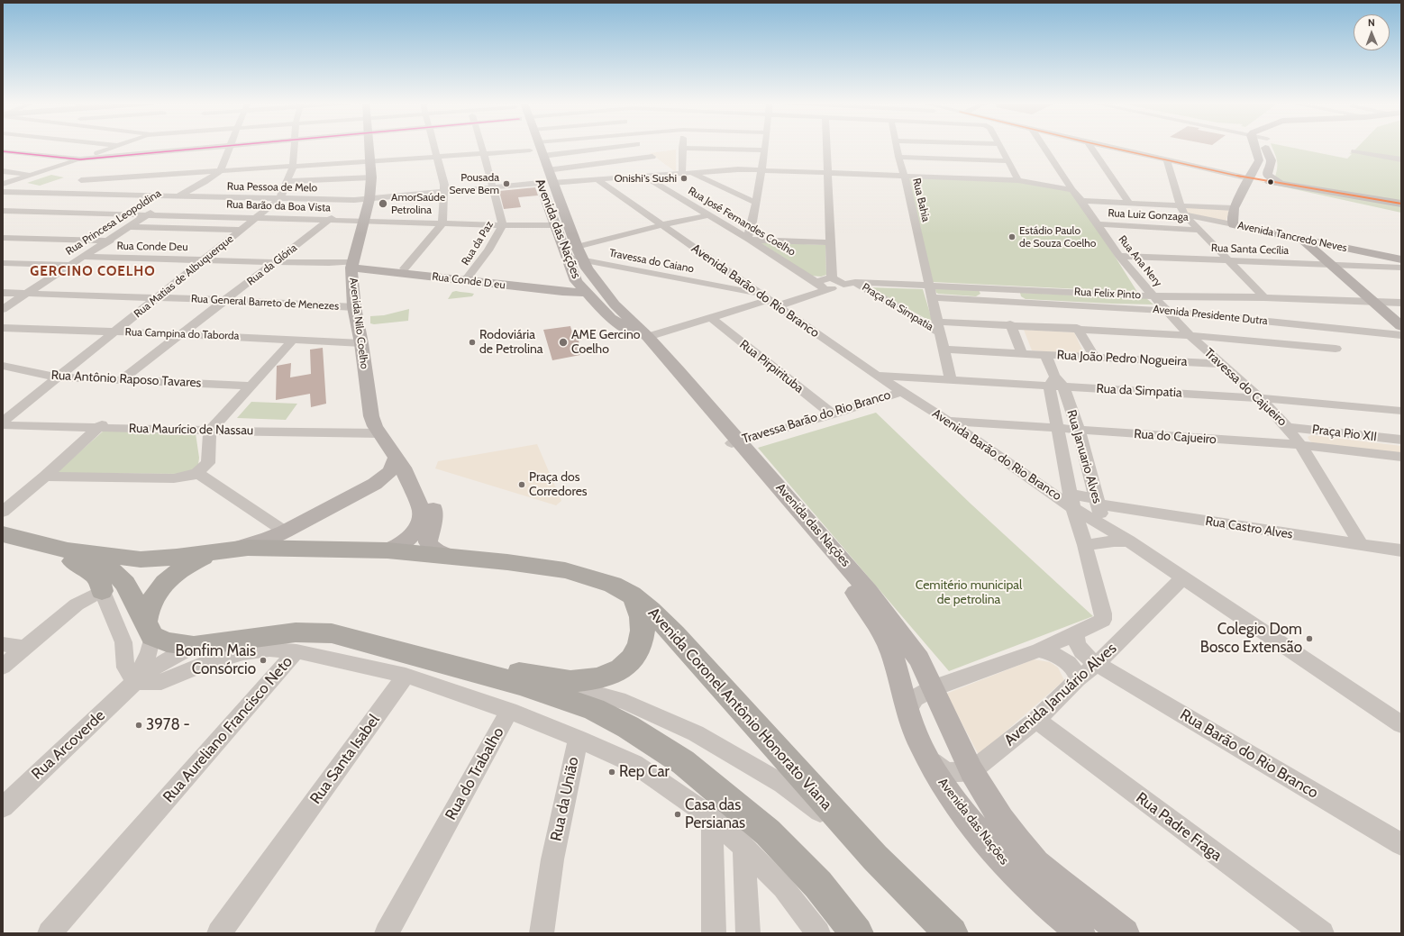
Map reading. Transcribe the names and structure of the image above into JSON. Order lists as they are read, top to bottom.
{
  "streets": {
    "highway": ["Avenida Coronel Antônio Honorato Viana"],
    "main road": [
      "Avenida das Nações",
      "Avenida Tancredo Neves",
      "Rua Conde D eu",
      "Avenida Nilo Coelho"
    ],
    "street": [
      "Rua Pessoa de Melo",
      "Rua Bahia",
      "Rua Barão da Boa Vista",
      "Rua Luiz Gonzaga",
      "Rua José Fernandes Coelho",
      "Rua Princesa Leopoldina",
      "Rua da Paz",
      "Rua Conde Deu",
      "Rua Santa Cecília",
      "Travessa do Caiano",
      "Rua Ana Nery",
      "Rua da Glória",
      "Rua Matias de Albuquerque",
      "Avenida Barão do Rio Branco",
      "Rua Felix Pinto",
      "Rua General Barreto de Menezes",
      "Praça da Simpatia",
      "Avenida Presidente Dutra",
      "Rua Campina do Taborda",
      "Rua João Pedro Nogueira",
      "Rua Pirpirituba",
      "Rua Antônio Raposo Tavares",
      "Travessa do Cajueiro",
      "Rua da Simpatia",
      "Travessa Barão do Rio Branco",
      "Rua Maurício de Nassau",
      "Praça Pio XII",
      "Rua do Cajueiro",
      "Rua Januario Alves",
      "Rua Castro Alves",
      "Avenida Januário Alves",
      "Rua Aureliano Francisco Neto",
      "Rua Arcoverde",
      "Rua Barão do Rio Branco",
      "Rua Santa Isabel",
      "Rua do Trabalho",
      "Rua da União",
      "Rua Padre Fraga"
    ]
  },
  "crossings": [
    ["Rua Pessoa de Melo", "Rua Princesa Leopoldina"],
    ["Rua Pessoa de Melo", "Avenida das Nações"],
    ["Rua Pessoa de Melo", "Rua da Paz"],
    ["Rua Pessoa de Melo", "Rua da Glória"],
    ["Rua Pessoa de Melo", "Rua Matias de Albuquerque"],
    ["Rua Pessoa de Melo", "Avenida Nilo Coelho"],
    ["Rua Bahia", "Rua Felix Pinto"],
    ["Rua Bahia", "Praça da Simpatia"],
    ["Rua Bahia", "Avenida Presidente Dutra"],
    ["Rua Bahia", "Rua João Pedro Nogueira"],
    ["Rua Bahia", "Rua da Simpatia"],
    ["Rua Barão da Boa Vista", "Rua Princesa Leopoldina"],
    ["Rua Barão da Boa Vista", "Avenida das Nações"],
    ["Rua Barão da Boa Vista", "Rua da Paz"],
    ["Rua Barão da Boa Vista", "Rua da Glória"],
    ["Rua Barão da Boa Vista", "Rua Matias de Albuquerque"],
    ["Rua Barão da Boa Vista", "Avenida Nilo Coelho"],
    ["Rua Luiz Gonzaga", "Rua Ana Nery"],
    ["Rua José Fernandes Coelho", "Rua Felix Pinto"],
    ["Rua Princesa Leopoldina", "Rua Conde Deu"],
    ["Rua Princesa Leopoldina", "Rua General Barreto de Menezes"],
    ["Avenida das Nações", "Travessa do Caiano"],
    ["Avenida das Nações", "Rua Conde D eu"],
    ["Avenida das Nações", "Rua Felix Pinto"],
    ["Avenida das Nações", "Travessa Barão do Rio Branco"],
    ["Avenida das Nações", "Avenida Januário Alves"],
    ["Rua da Paz", "Rua Conde D eu"],
    ["Rua Conde Deu", "Rua da Glória"],
    ["Rua Conde Deu", "Rua Matias de Albuquerque"],
    ["Rua Conde Deu", "Rua Conde D eu"],
    ["Rua Conde Deu", "Avenida Nilo Coelho"],
    ["Rua Santa Cecília", "Rua Ana Nery"],
    ["Travessa do Caiano", "Avenida Barão do Rio Branco"],
    ["Travessa do Caiano", "Rua Felix Pinto"],
    ["Rua Ana Nery", "Rua Felix Pinto"],
    ["Rua Ana Nery", "Avenida Presidente Dutra"],
    ["Rua Ana Nery", "Travessa do Cajueiro"],
    ["Rua da Glória", "Rua General Barreto de Menezes"],
    ["Rua da Glória", "Rua Campina do Taborda"],
    ["Rua da Glória", "Rua Antônio Raposo Tavares"],
    ["Rua Matias de Albuquerque", "Rua General Barreto de Menezes"],
    ["Rua Matias de Albuquerque", "Rua Campina do Taborda"],
    ["Rua Matias de Albuquerque", "Rua Antônio Raposo Tavares"],
    ["Rua Matias de Albuquerque", "Rua Maurício de Nassau"],
    ["Rua Conde D eu", "Avenida Nilo Coelho"],
    ["Avenida Barão do Rio Branco", "Rua Felix Pinto"],
    ["Avenida Barão do Rio Branco", "Rua da Simpatia"],
    ["Avenida Barão do Rio Branco", "Travessa Barão do Rio Branco"],
    ["Avenida Barão do Rio Branco", "Rua do Cajueiro"],
    ["Avenida Barão do Rio Branco", "Rua Januario Alves"],
    ["Avenida Barão do Rio Branco", "Rua Castro Alves"],
    ["Avenida Barão do Rio Branco", "Avenida Januário Alves"],
    ["Rua Felix Pinto", "Praça da Simpatia"],
    ["Rua Felix Pinto", "Rua Pirpirituba"],
    ["Rua General Barreto de Menezes", "Avenida Nilo Coelho"],
    ["Avenida Presidente Dutra", "Travessa do Cajueiro"],
    ["Avenida Nilo Coelho", "Rua Campina do Taborda"],
    ["Avenida Nilo Coelho", "Rua Maurício de Nassau"],
    ["Avenida Nilo Coelho", "Avenida Coronel Antônio Honorato Viana"],
    ["Rua João Pedro Nogueira", "Travessa do Cajueiro"],
    ["Rua João Pedro Nogueira", "Rua da Simpatia"],
    ["Rua João Pedro Nogueira", "Rua Januario Alves"],
    ["Rua Pirpirituba", "Travessa Barão do Rio Branco"],
    ["Travessa do Cajueiro", "Rua da Simpatia"],
    ["Travessa do Cajueiro", "Praça Pio XII"],
    ["Travessa do Cajueiro", "Rua do Cajueiro"],
    ["Travessa do Cajueiro", "Rua Castro Alves"],
    ["Rua da Simpatia", "Rua Januario Alves"],
    ["Rua do Cajueiro", "Rua Januario Alves"],
    ["Rua Januario Alves", "Rua Castro Alves"],
    ["Avenida Januário Alves", "Rua Barão do Rio Branco"],
    ["Avenida Januário Alves", "Rua Padre Fraga"],
    ["Rua Aureliano Francisco Neto", "Rua Arcoverde"],
    ["Rua Santa Isabel", "Rua do Trabalho"],
    ["Rua do Trabalho", "Rua da União"]
  ],
  "districts": ["GERCINO COELHO"],
  "parks": ["Cemitério municipal de petrolina"],
  "places": [
    "Onishi's Sushi",
    "Pousada Serve Bem",
    "AmorSaúde Petrolina",
    "Estádio Paulo de Souza Coelho",
    "Rodoviária de Petrolina",
    "AME Gercino Coelho",
    "Praça dos Corredores",
    "Colegio Dom Bosco Extensão",
    "Bonfim Mais Consórcio",
    "3978 -",
    "Rep Car",
    "Casa das Persianas"
  ],
  "north": "top"
}
